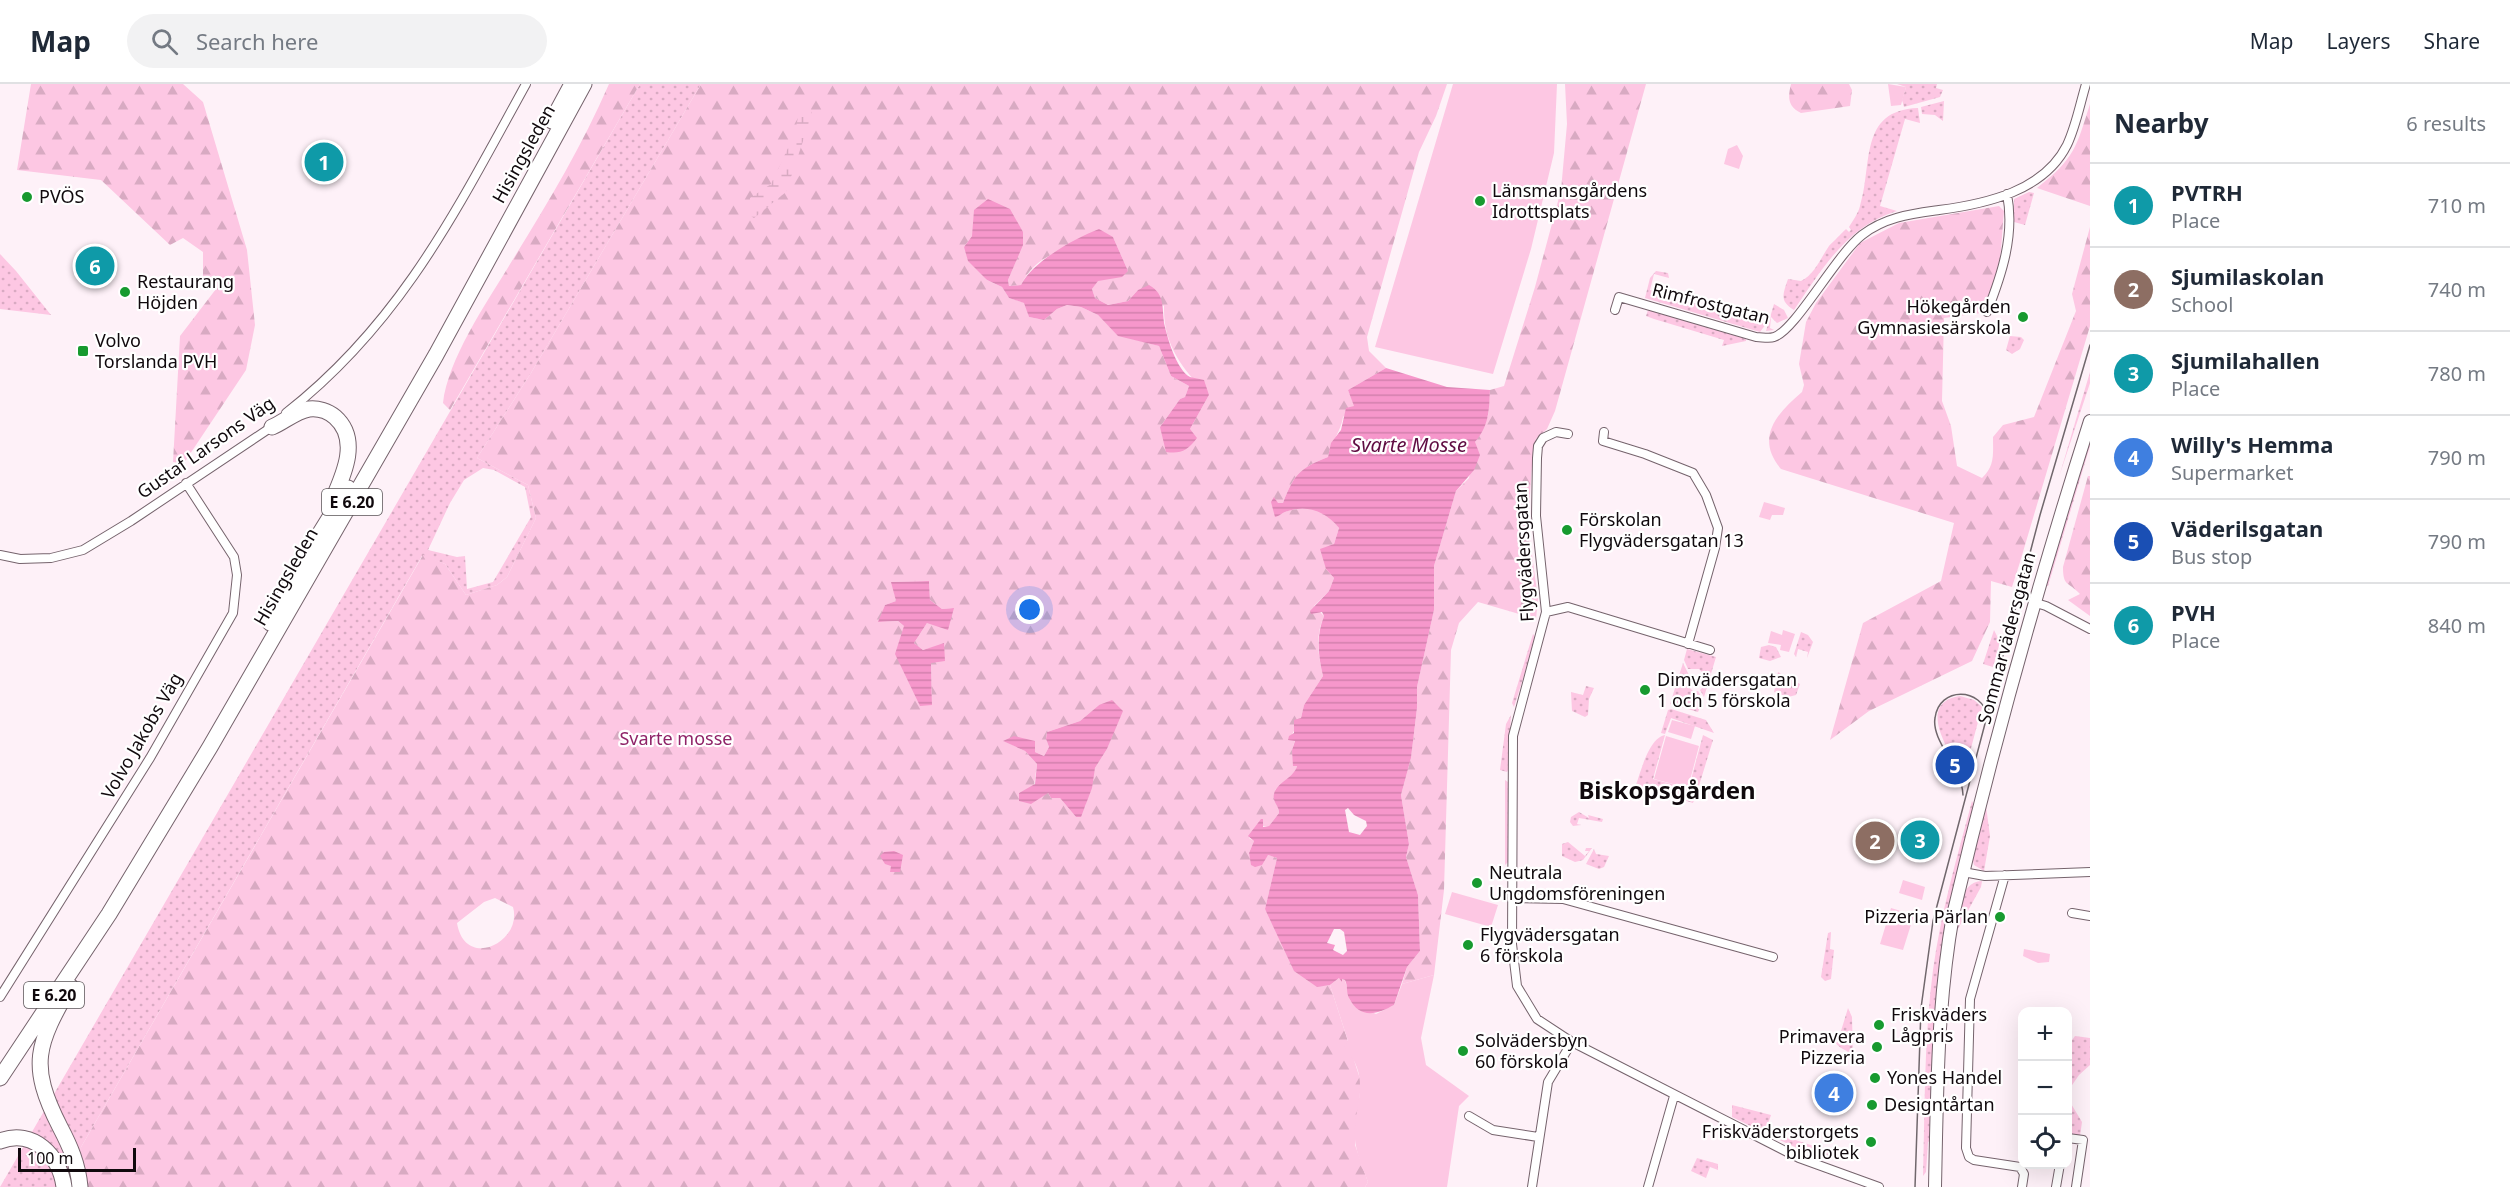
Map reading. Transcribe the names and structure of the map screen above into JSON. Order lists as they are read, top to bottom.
{
  "streets": {
    "highway": ["Hisingsleden", "E 6.20"],
    "street": [
      "Rimfrostgatan",
      "Gustaf Larsons Väg",
      "Flygvädersgatan",
      "Sommarvädersgatan",
      "Volvo Jakobs Väg"
    ]
  },
  "crossings": [
    ["Gustaf Larsons Väg", "Volvo Jakobs Väg"]
  ],
  "districts": ["Biskopsgården"],
  "water": ["Svarte Mosse"],
  "parks": ["Svarte mosse"],
  "places": {
    "other": [
      "PVÖS",
      "Länsmansgårdens Idrottsplats",
      "Restaurang Höjden",
      "Hökegården Gymnasiesärskola",
      "Förskolan Flygvädersgatan 13",
      "Dimvädersgatan 1 och 5 förskola",
      "Neutrala Ungdomsföreningen",
      "Pizzeria Pärlan",
      "Flygvädersgatan 6 förskola",
      "Friskväders Lågpris",
      "Primavera Pizzeria",
      "Solvädersbyn 60 förskola",
      "Yones Handel",
      "Designtårtan",
      "Friskväderstorgets bibliotek"
    ],
    "transit": ["Volvo Torslanda PVH"]
  },
  "scale_bar": "100 m",
  "page": {
    "header": "Map",
    "search": "Search here",
    "nav": ["Map", "Layers", "Share"],
    "heading": ["Nearby", "6 results"],
    "pins": [
      "1",
      "6",
      "5",
      "3",
      "2",
      "4"
    ],
    "list": [
      {
        "mark": "1",
        "name": "PVTRH",
        "note": "Place",
        "value": "710 m"
      },
      {
        "mark": "2",
        "name": "Sjumilaskolan",
        "note": "School",
        "value": "740 m"
      },
      {
        "mark": "3",
        "name": "Sjumilahallen",
        "note": "Place",
        "value": "780 m"
      },
      {
        "mark": "4",
        "name": "Willy's Hemma",
        "note": "Supermarket",
        "value": "790 m"
      },
      {
        "mark": "5",
        "name": "Väderilsgatan",
        "note": "Bus stop",
        "value": "790 m"
      },
      {
        "mark": "6",
        "name": "PVH",
        "note": "Place",
        "value": "840 m"
      }
    ],
    "map_buttons": ["+", "−"],
    "scale": "100 m"
  }
}
